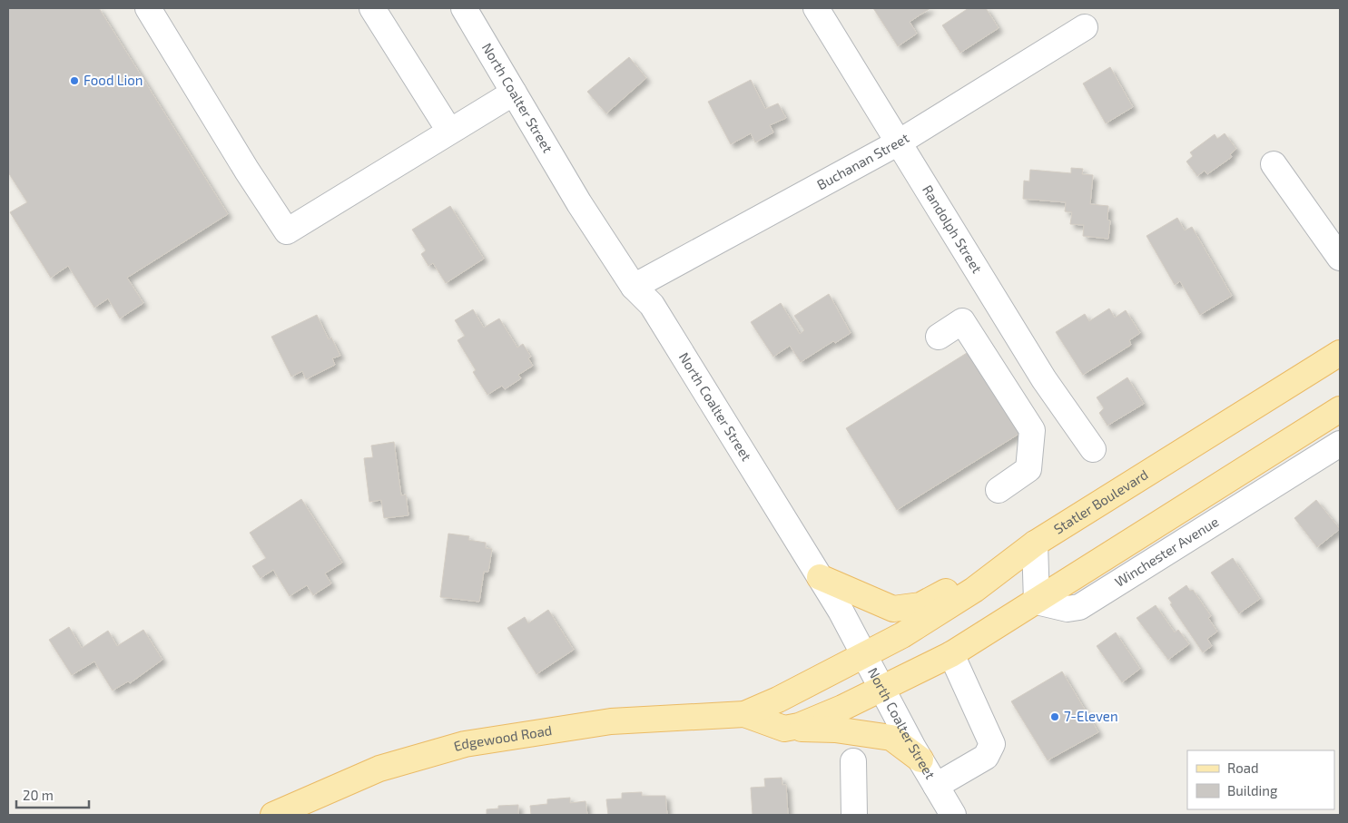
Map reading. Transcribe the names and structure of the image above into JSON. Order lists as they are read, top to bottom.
{
  "streets": {
    "main road": ["Statler Boulevard", "Edgewood Road"],
    "street": [
      "North Coalter Street",
      "Buchanan Street",
      "Randolph Street",
      "Winchester Avenue"
    ]
  },
  "crossings": [
    ["North Coalter Street", "Buchanan Street"],
    ["North Coalter Street", "Statler Boulevard"],
    ["North Coalter Street", "Edgewood Road"],
    ["Buchanan Street", "Randolph Street"],
    ["Statler Boulevard", "Edgewood Road"]
  ],
  "places": ["Food Lion", "7-Eleven"],
  "legend": ["Road", "Building"],
  "scale_bar": "20 m"
}
